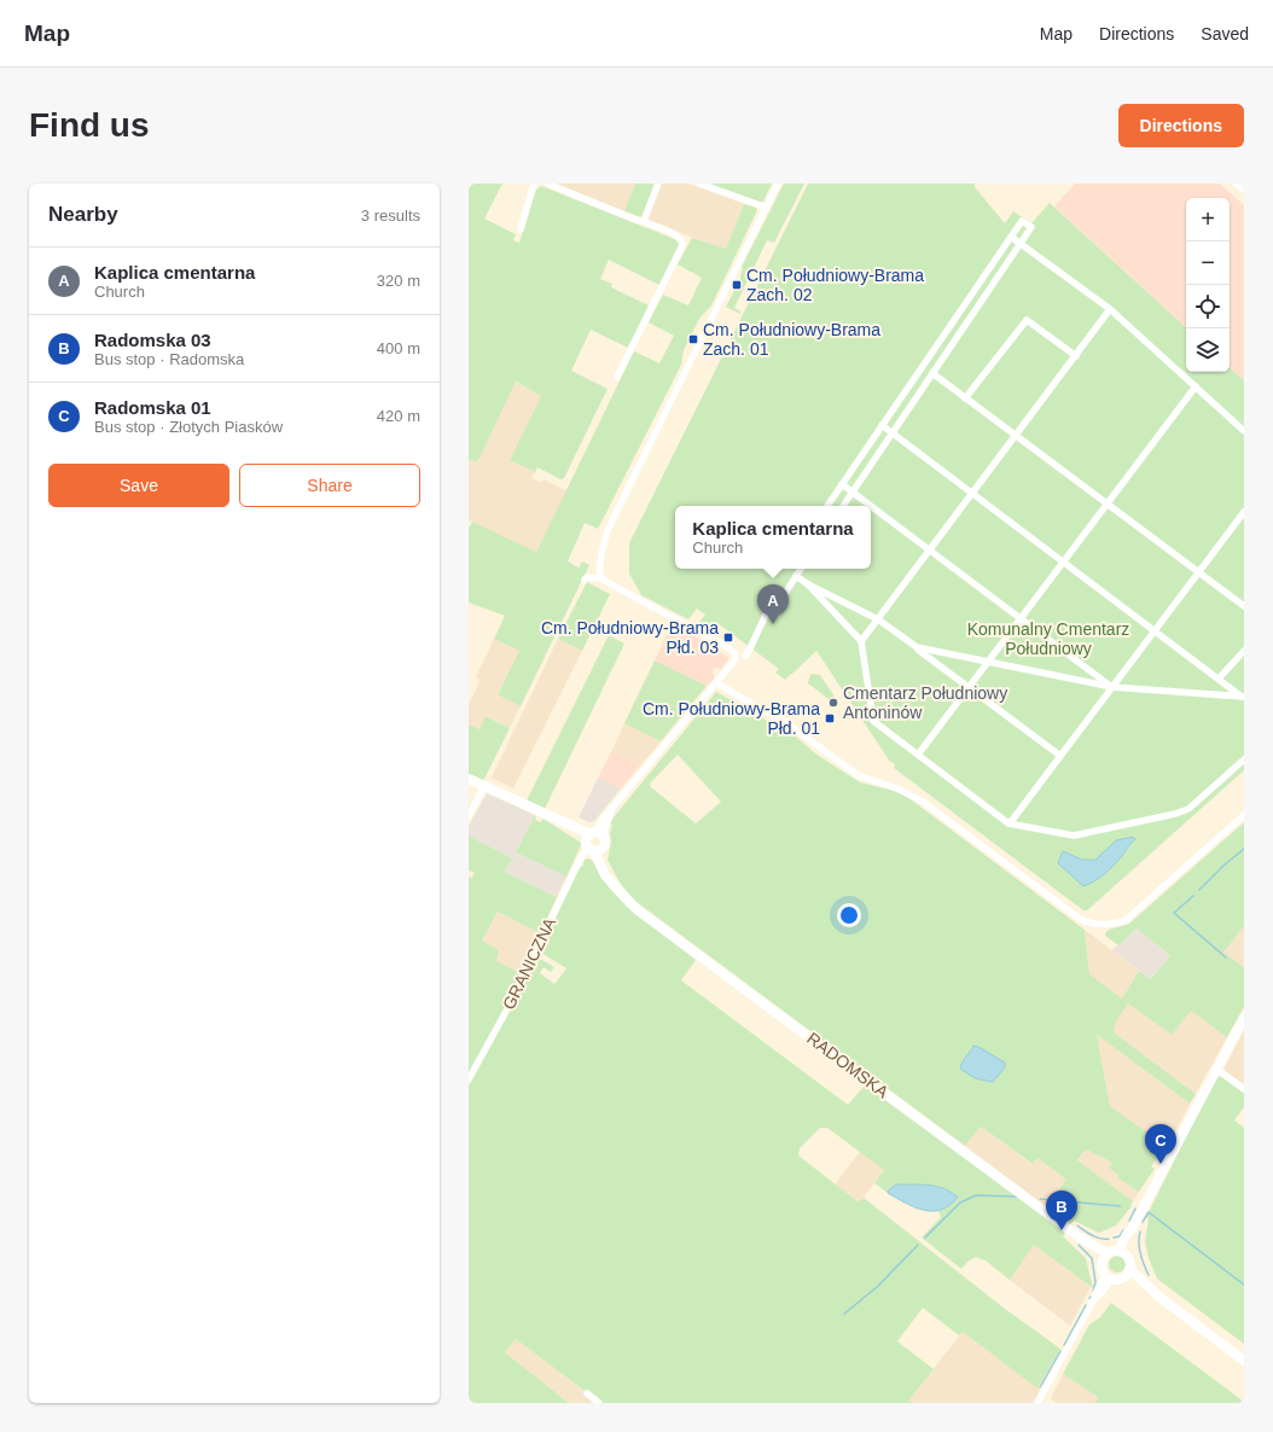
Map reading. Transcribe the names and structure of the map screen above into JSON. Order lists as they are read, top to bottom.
{
  "streets": {
    "street": ["GRANICZNA", "RADOMSKA"]
  },
  "crossings": [
    ["GRANICZNA", "RADOMSKA"]
  ],
  "parks": ["Komunalny Cmentarz Południowy"],
  "places": {
    "transit": [
      "Cm. Południowy-Brama Zach. 02",
      "Cm. Południowy-Brama Zach. 01",
      "Cm. Południowy-Brama Płd. 03",
      "Cm. Południowy-Brama Płd. 01"
    ],
    "other": ["Cmentarz Południowy Antoninów"]
  },
  "page": {
    "header": "Map",
    "nav": ["Map", "Directions", "Saved"],
    "buttons": [
      "Directions",
      ["Save", "Share"]
    ],
    "title": "Find us",
    "heading": ["Nearby", "3 results"],
    "map_buttons": ["+", "−"],
    "list": [
      {
        "mark": "A",
        "name": "Kaplica cmentarna",
        "note": "Church",
        "value": "320 m"
      },
      {
        "mark": "B",
        "name": "Radomska 03",
        "note": "Bus stop · Radomska",
        "value": "400 m"
      },
      {
        "mark": "C",
        "name": "Radomska 01",
        "note": "Bus stop · Złotych Piasków",
        "value": "420 m"
      }
    ],
    "popup": ["Kaplica cmentarna", "Church"],
    "pins": ["A", "C", "B"]
  }
}
